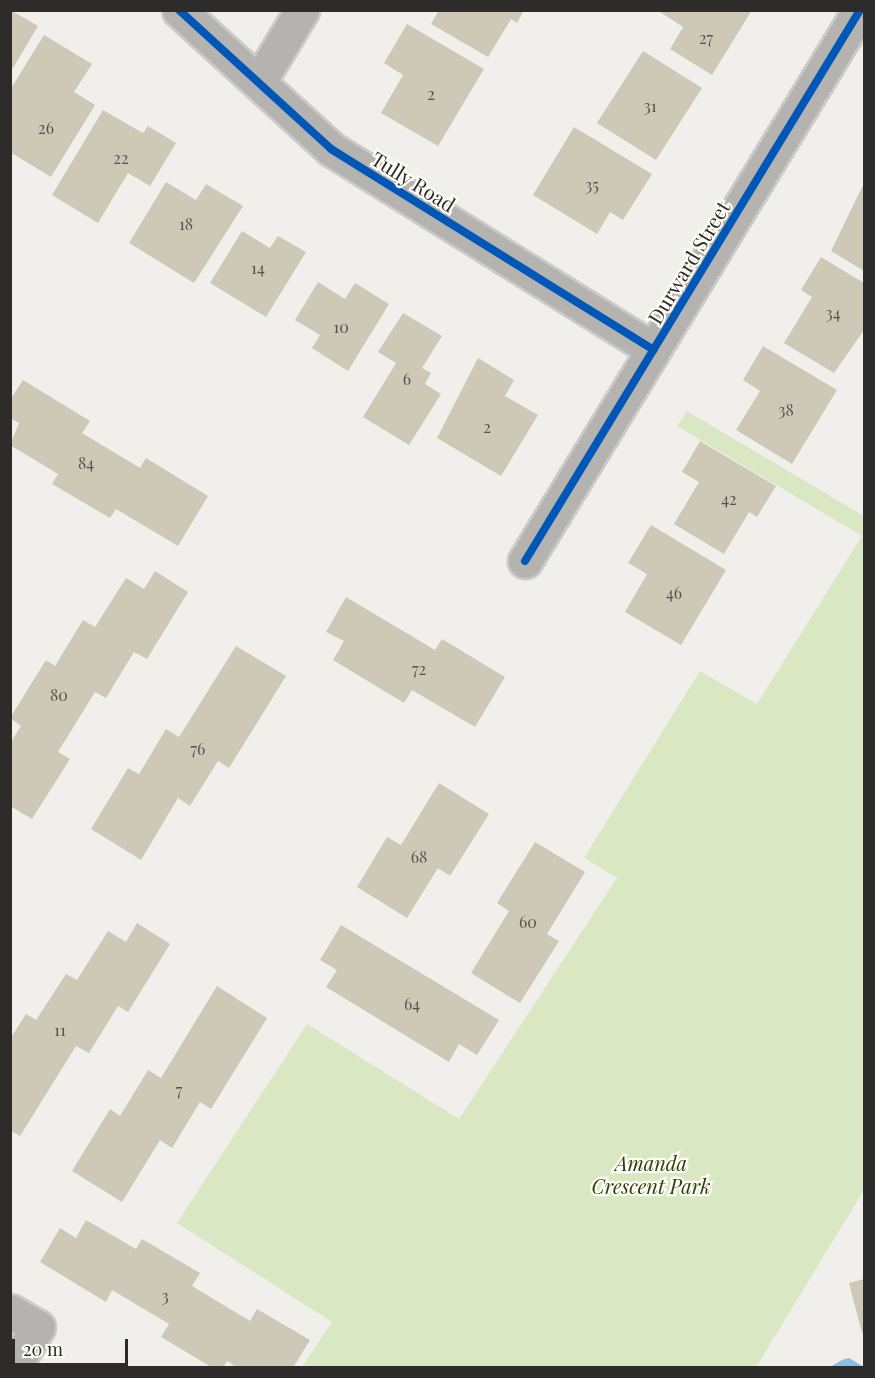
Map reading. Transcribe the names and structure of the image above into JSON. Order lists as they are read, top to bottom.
{
  "streets": {
    "street": ["Tully Road", "Durward Street"]
  },
  "crossings": [
    ["Tully Road", "Durward Street"]
  ],
  "parks": ["Amanda Crescent Park"],
  "house_numbers": [
    "27",
    "2",
    "31",
    "26",
    "22",
    "35",
    "18",
    "14",
    "34",
    "10",
    "6",
    "38",
    "2",
    "84",
    "42",
    "46",
    "72",
    "80",
    "76",
    "68",
    "60",
    "64",
    "11",
    "7",
    "3"
  ],
  "scale_bar": "20 m"
}
